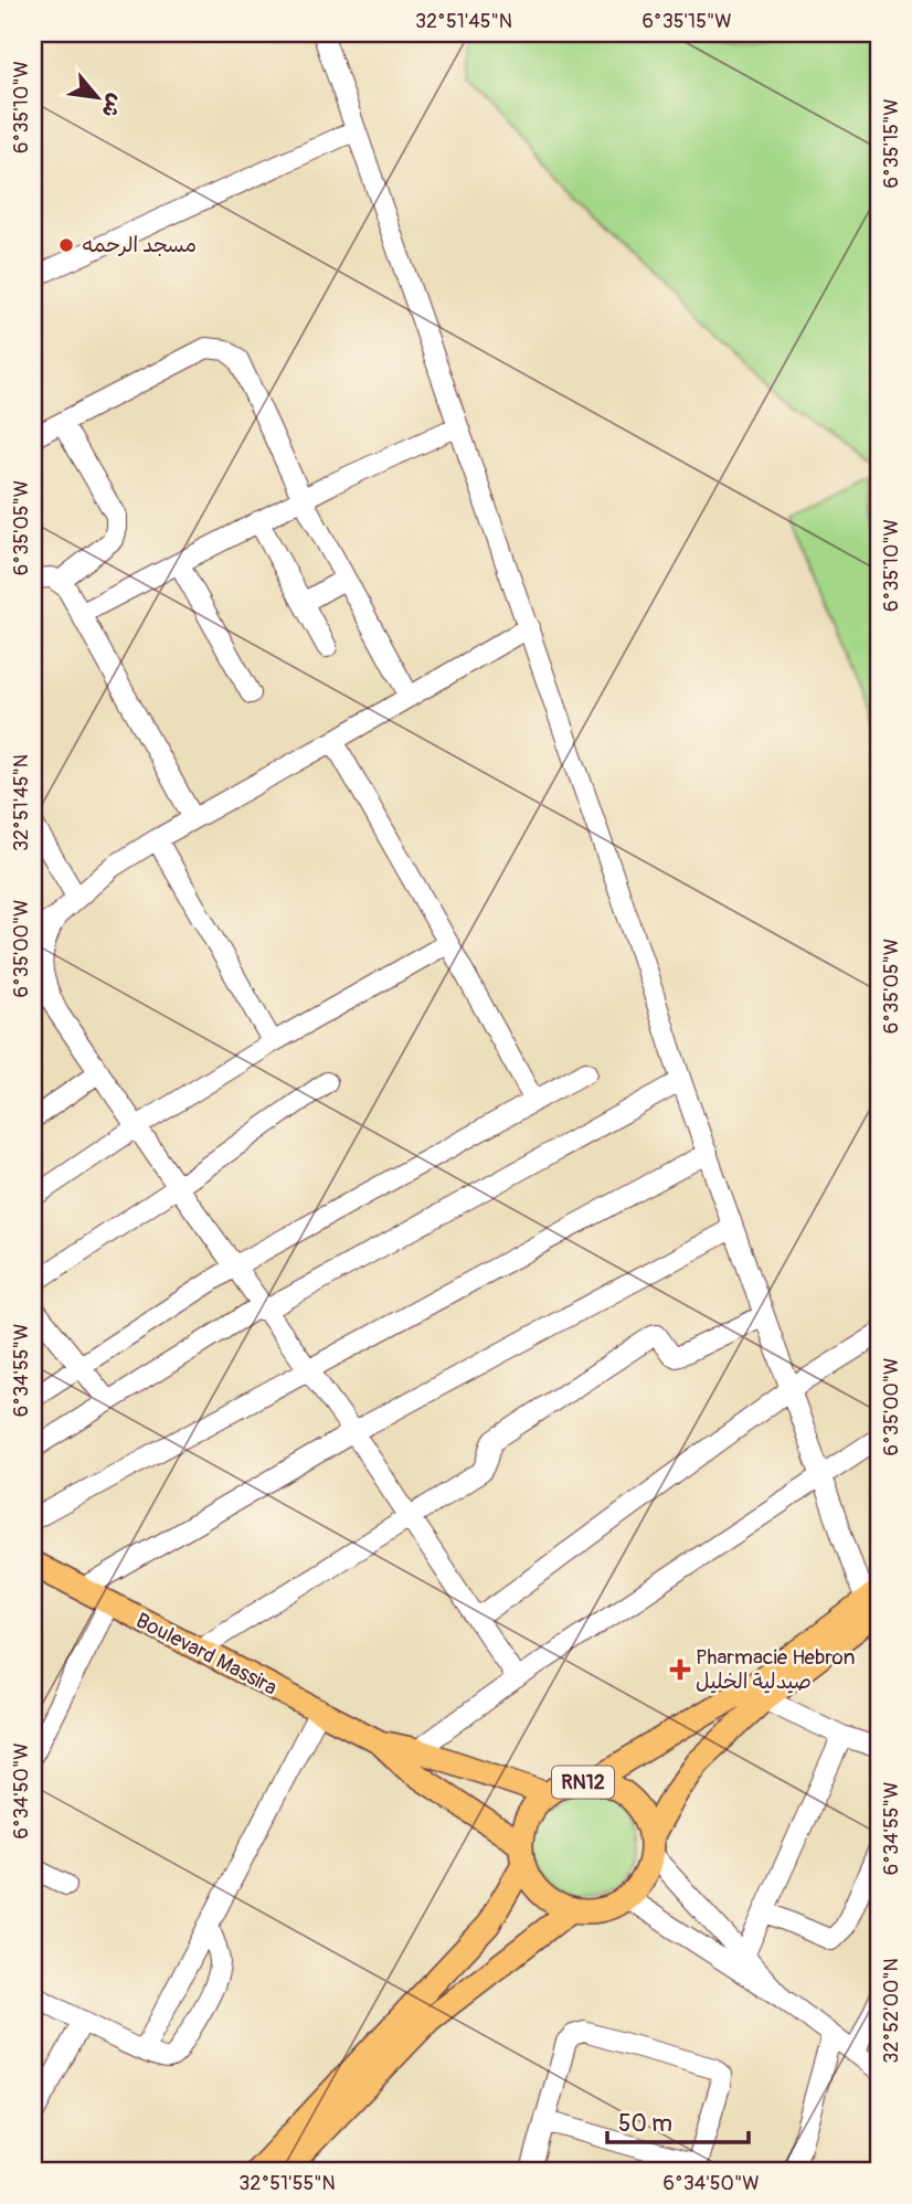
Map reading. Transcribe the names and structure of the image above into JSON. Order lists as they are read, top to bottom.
{
  "streets": {
    "main road": ["Boulevard Massira", "RN12"]
  },
  "crossings": [
    ["Boulevard Massira", "RN12"]
  ],
  "places": {
    "other": ["مسجد الرحمه"],
    "health": ["Pharmacie Hebron صيدلية الخليل"]
  },
  "scale_bar": "50 m",
  "north": "bottom right",
  "coordinates": [
    "32°51'45\"N",
    "6°35'15\"W",
    "6°35'10\"W",
    "6°35'05\"W",
    "6°35'00\"W",
    "6°34'55\"W",
    "6°34'50\"W",
    "32°52'00\"N",
    "32°51'55\"N"
  ]
}
